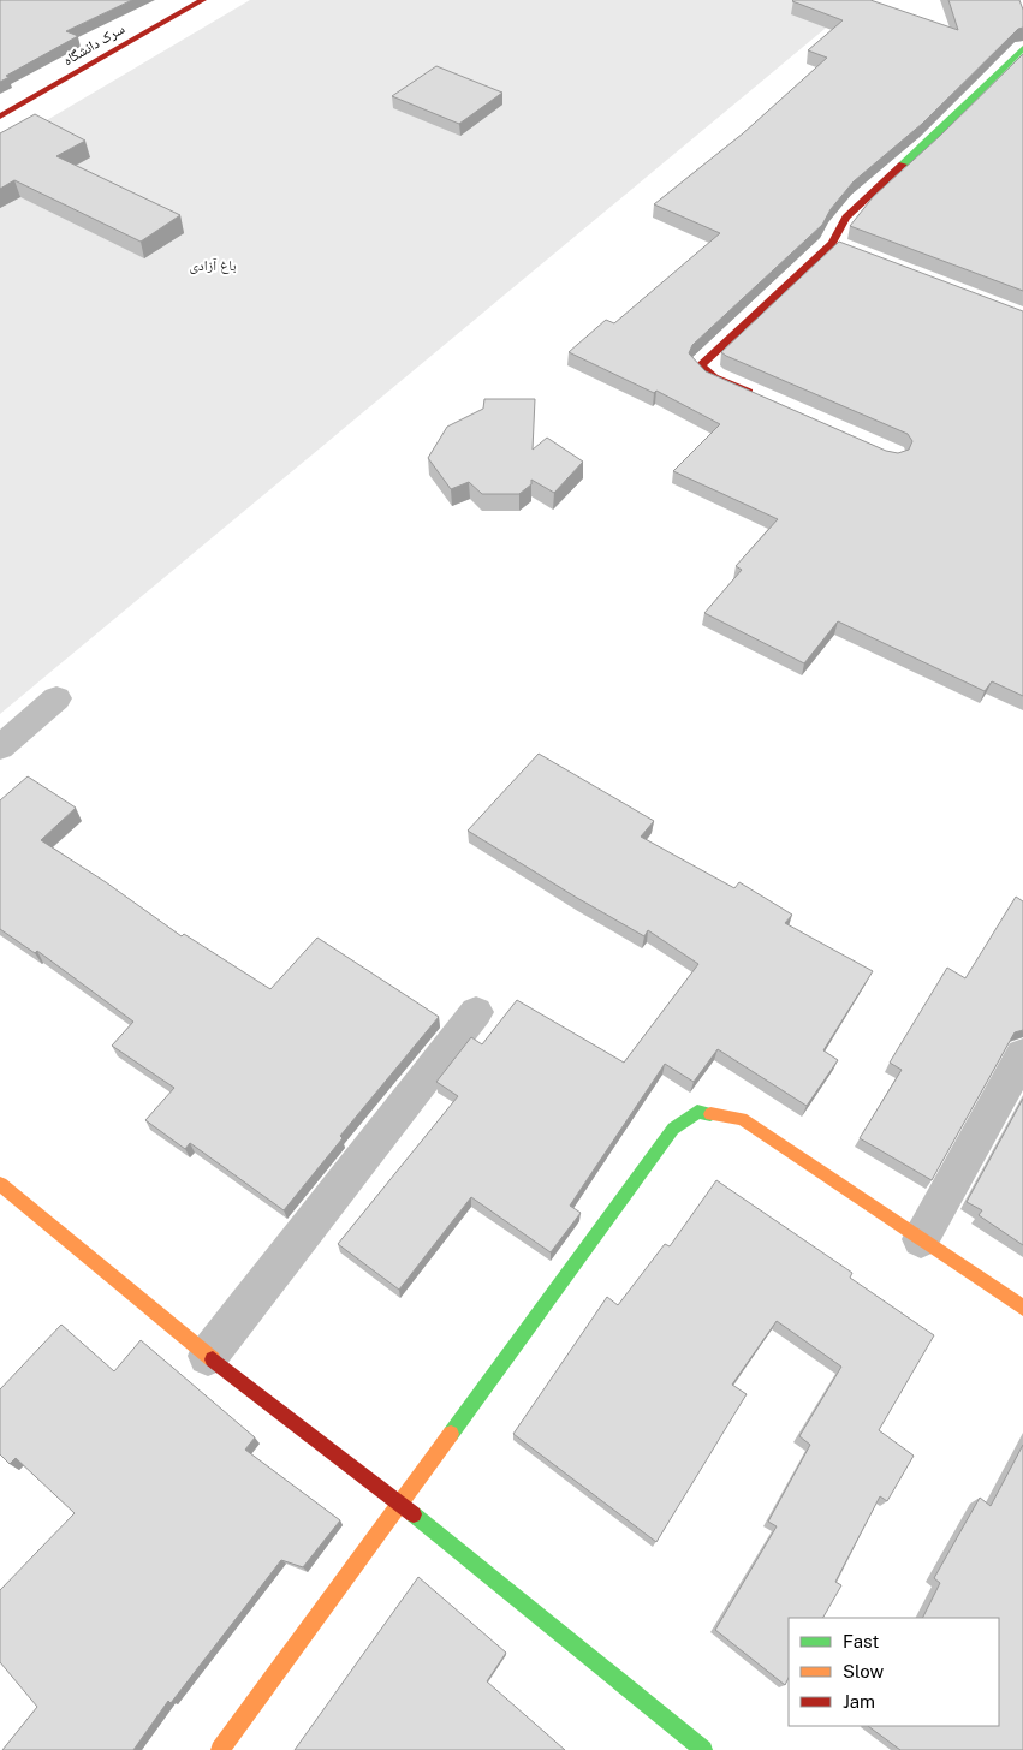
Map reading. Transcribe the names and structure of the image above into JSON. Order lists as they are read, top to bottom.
{
  "streets": {
    "street": ["سرک دانشگاه"]
  },
  "parks": ["باغ آزادی"],
  "legend": ["Fast", "Slow", "Jam"]
}
